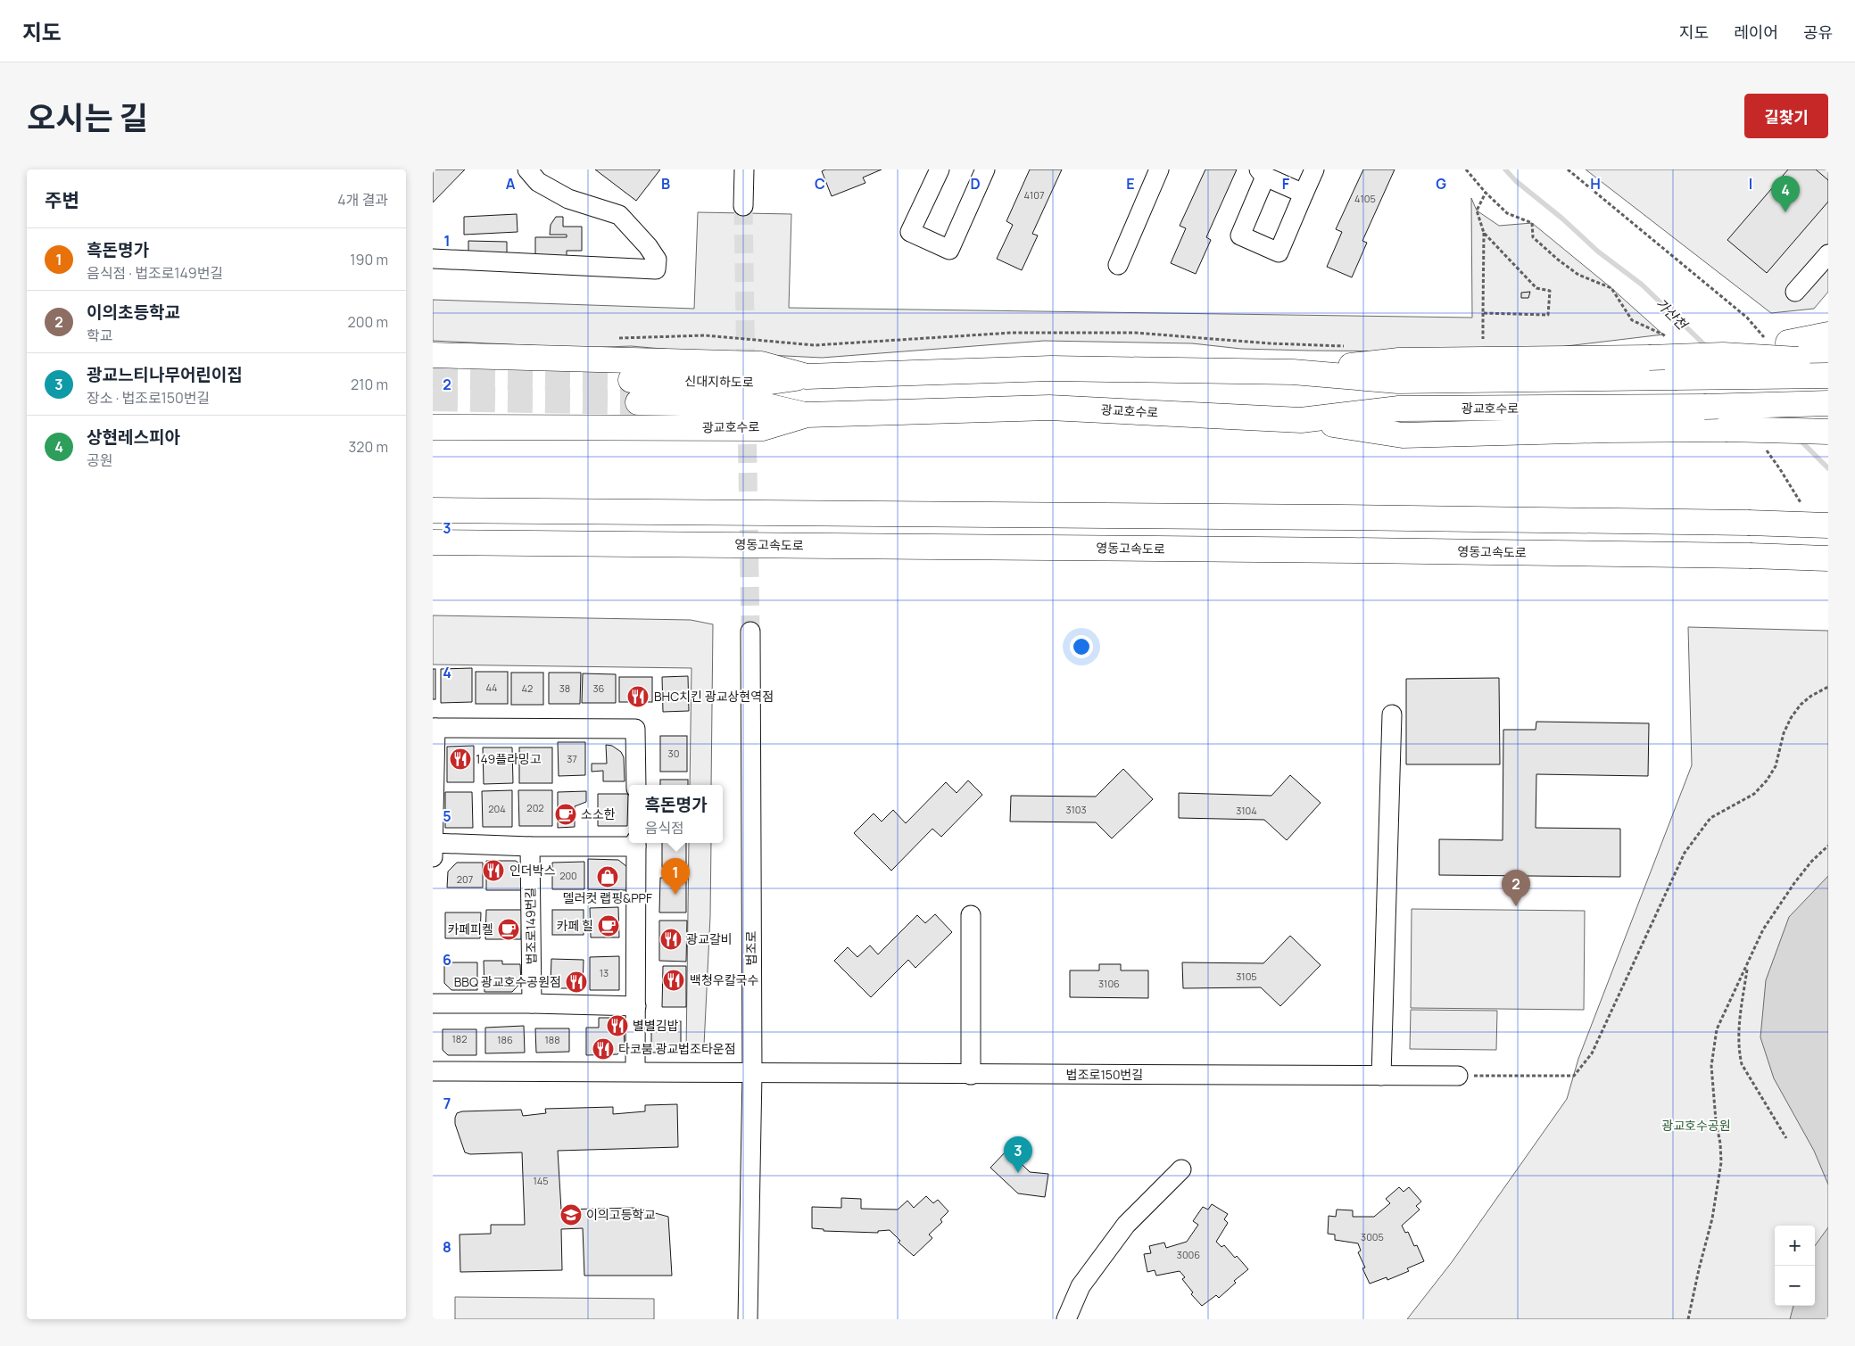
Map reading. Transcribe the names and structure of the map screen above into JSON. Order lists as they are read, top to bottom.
{
  "streets": {
    "highway": ["신대지하도로", "광교호수로", "영동고속도로"],
    "street": ["법조로149번길", "법조로", "법조로150번길"]
  },
  "crossings": [
    ["신대지하도로", "광교호수로"],
    ["법조로", "법조로150번길"]
  ],
  "water": ["가산천"],
  "parks": ["광교호수공원"],
  "places": {
    "restaurant": [
      "BHC치킨 광교상현역점",
      "149플라밍고",
      "인더박스",
      "광교갈비",
      "백청우칼국수",
      "BBQ 광교호수공원점",
      "별별김밥",
      "타코붐 광교법조타운점"
    ],
    "cafe": ["소소한", "카페 힐", "카페피켈"],
    "shop": ["델러컷 랩핑&PPF"],
    "school or university": ["이의고등학교"]
  },
  "house_numbers": [
    "4107",
    "4105",
    "44",
    "42",
    "38",
    "36",
    "30",
    "37",
    "202",
    "204",
    "3103",
    "3104",
    "200",
    "207",
    "13",
    "3105",
    "3106",
    "182",
    "186",
    "188",
    "145",
    "3005",
    "3006"
  ],
  "page": {
    "header": "지도",
    "nav": ["지도", "레이어", "공유"],
    "title": "오시는 길",
    "buttons": "길찾기",
    "heading": ["주변", "4개 결과"],
    "pins": [
      "4",
      "1",
      "2",
      "3"
    ],
    "list": [
      {
        "mark": "1",
        "name": "흑돈명가",
        "note": "음식점 · 법조로149번길",
        "value": "190 m"
      },
      {
        "mark": "2",
        "name": "이의초등학교",
        "note": "학교",
        "value": "200 m"
      },
      {
        "mark": "3",
        "name": "광교느티나무어린이집",
        "note": "장소 · 법조로150번길",
        "value": "210 m"
      },
      {
        "mark": "4",
        "name": "상현레스피아",
        "note": "공원",
        "value": "320 m"
      }
    ],
    "popup": ["흑돈명가", "음식점"],
    "map_buttons": ["+", "−"]
  },
  "grid": {
    "columns": [
      "A",
      "B",
      "C",
      "D",
      "E",
      "F",
      "G",
      "H",
      "I"
    ],
    "rows": [
      "1",
      "2",
      "3",
      "4",
      "5",
      "6",
      "7",
      "8"
    ]
  }
}
